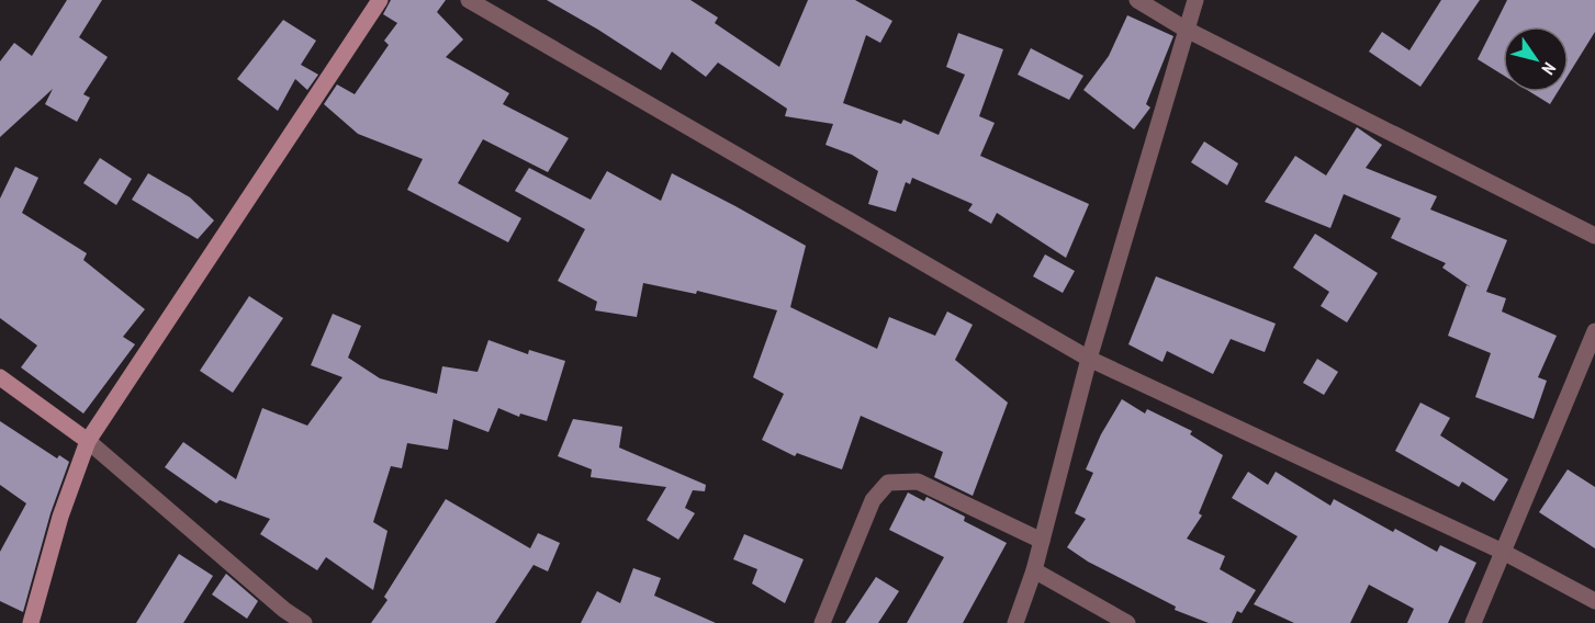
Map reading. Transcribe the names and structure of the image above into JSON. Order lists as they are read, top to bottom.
{
  "north": "bottom right"
}
